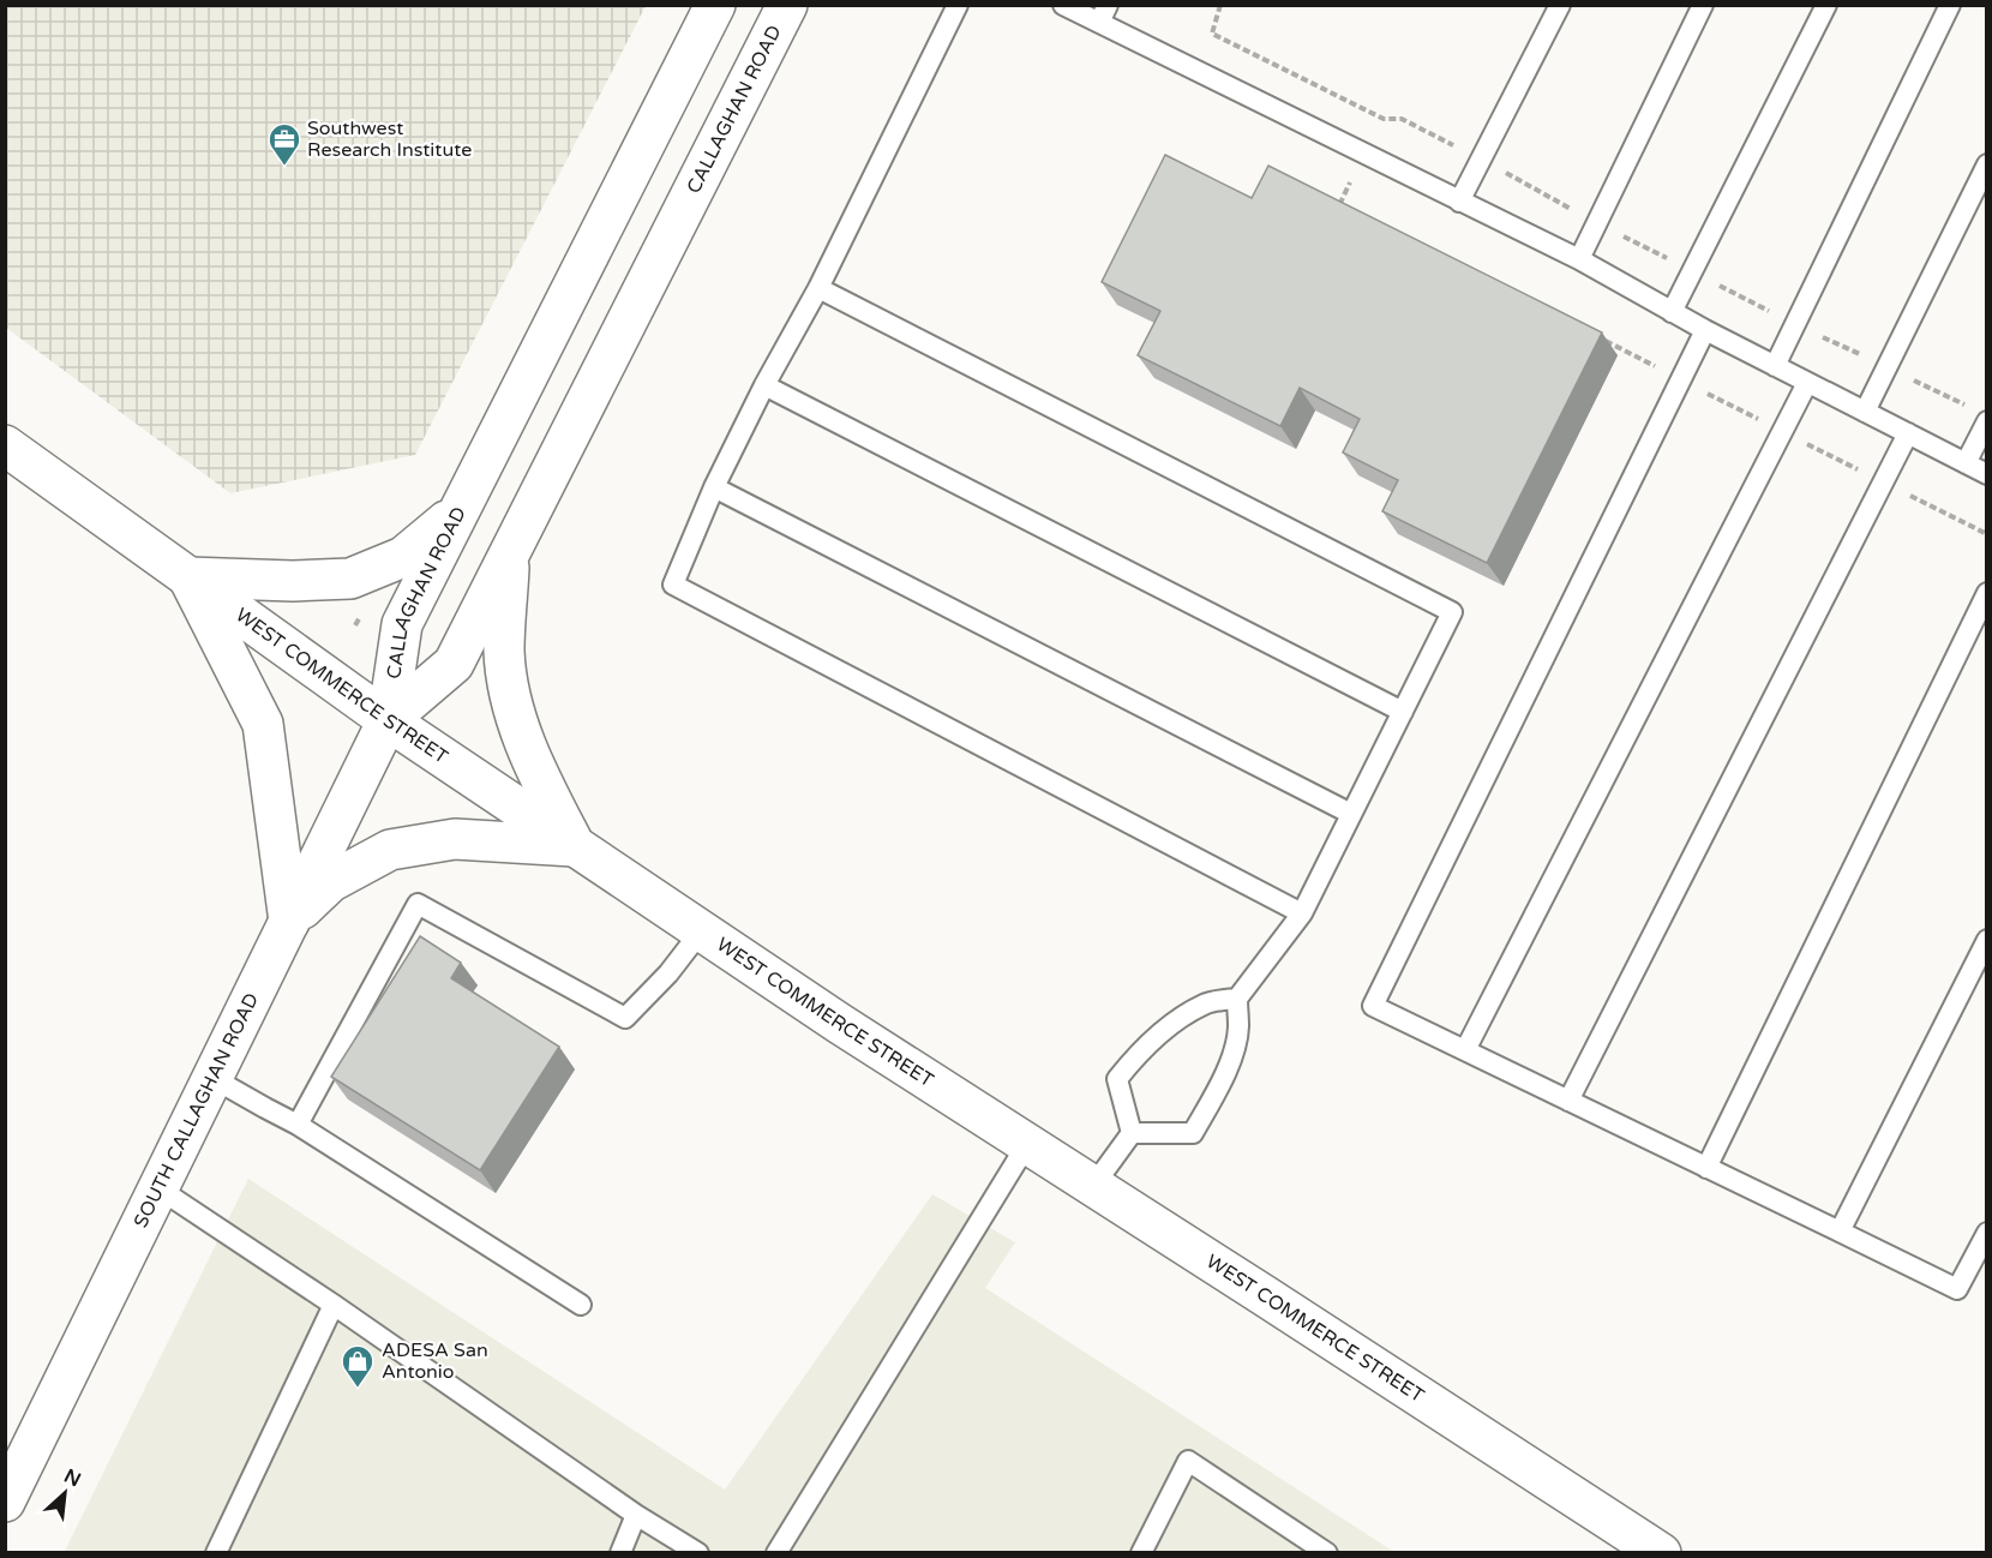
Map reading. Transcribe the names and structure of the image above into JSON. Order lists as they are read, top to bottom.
{
  "streets": {
    "main road": ["CALLAGHAN ROAD", "WEST COMMERCE STREET", "SOUTH CALLAGHAN ROAD"]
  },
  "crossings": [
    ["CALLAGHAN ROAD", "WEST COMMERCE STREET"],
    ["CALLAGHAN ROAD", "SOUTH CALLAGHAN ROAD"],
    ["WEST COMMERCE STREET", "SOUTH CALLAGHAN ROAD"]
  ],
  "places": {
    "office": ["Southwest Research Institute"],
    "shop": ["ADESA San Antonio"]
  },
  "north": "top right"
}
